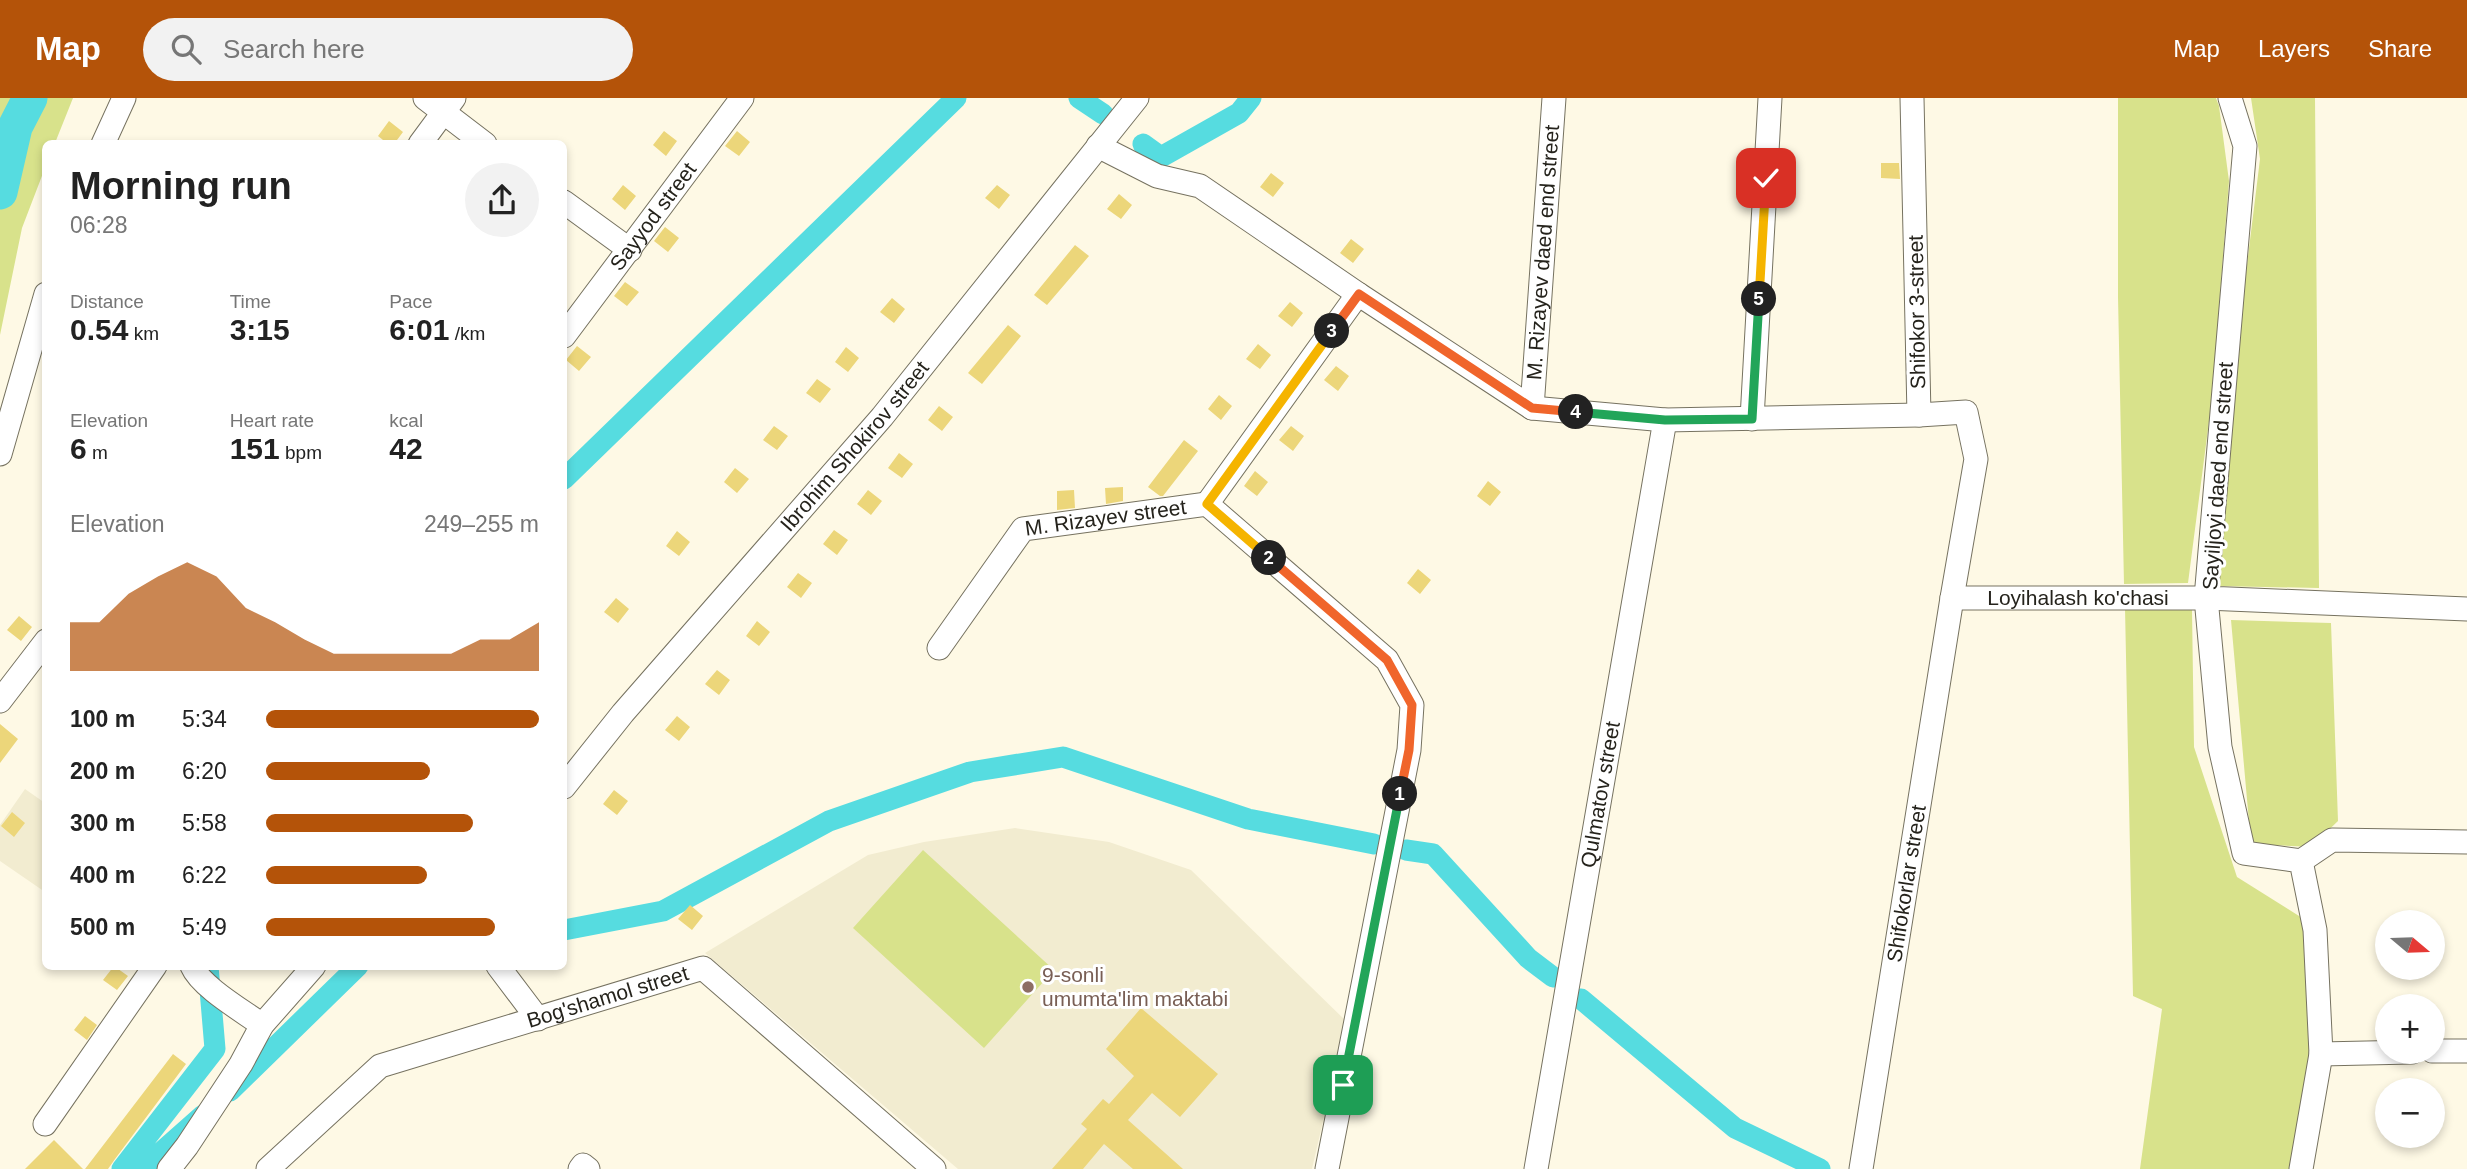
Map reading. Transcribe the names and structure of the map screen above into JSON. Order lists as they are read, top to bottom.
{
  "streets": {
    "street": [
      "Sayyod street",
      "M. Rizayev daed end street",
      "Shifokor 3-street",
      "Ibrohim Shokirov street",
      "Sayiljoyi daed end street",
      "M. Rizayev street",
      "Loyihalash ko'chasi",
      "Qulmatov street",
      "Shifokorlar street",
      "Bog'shamol street"
    ]
  },
  "crossings": [
    ["Shifokor 3-street", "Loyihalash ko'chasi"],
    ["Shifokor 3-street", "Shifokorlar street"],
    ["Sayiljoyi daed end street", "Loyihalash ko'chasi"],
    ["Loyihalash ko'chasi", "Shifokorlar street"]
  ],
  "places": ["9-sonli umumta'lim maktabi"],
  "north": "right",
  "page": {
    "header": "Map",
    "search": "Search here",
    "nav": ["Map", "Layers", "Share"],
    "heading": ["Morning run", "06:28"],
    "stats": [
      ["Distance", "0.54 km"],
      ["Time", "3:15"],
      ["Pace", "6:01 /km"],
      ["Elevation", "6 m"],
      ["Heart rate", "151 bpm"],
      ["kcal", "42"]
    ],
    "pins": [
      "5",
      "3",
      "4",
      "2",
      "1"
    ],
    "chart": ["Elevation", "249–255 m"],
    "list": [
      {
        "name": "100 m",
        "note": "5:34"
      },
      {
        "name": "200 m",
        "note": "6:20"
      },
      {
        "name": "300 m",
        "note": "5:58"
      },
      {
        "name": "400 m",
        "note": "6:22"
      },
      {
        "name": "500 m",
        "note": "5:49"
      }
    ],
    "map_buttons": ["+", "−"]
  }
}
